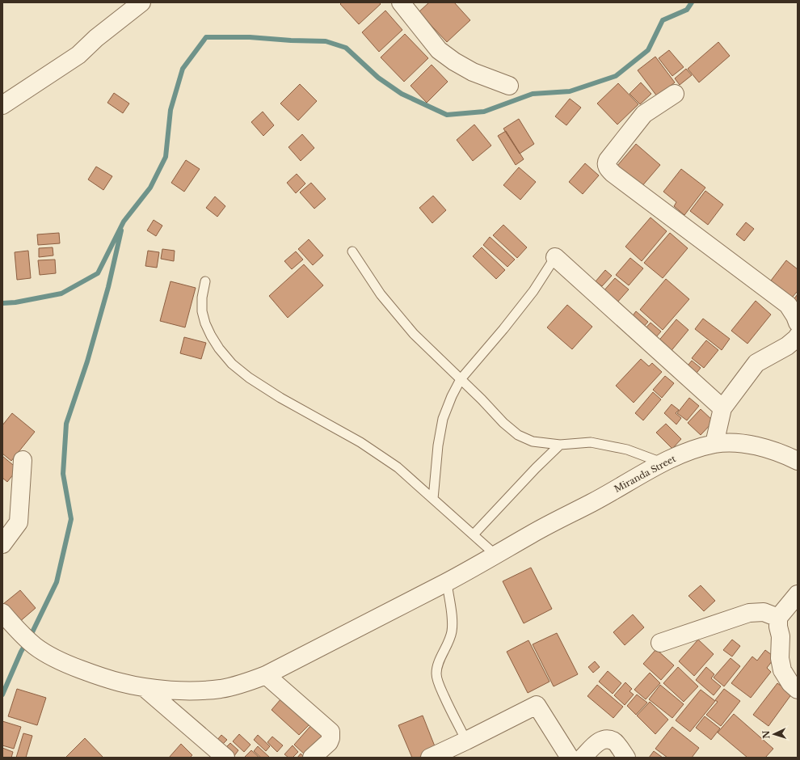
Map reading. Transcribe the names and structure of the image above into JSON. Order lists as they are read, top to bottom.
{
  "streets": {
    "street": ["Miranda Street"]
  },
  "north": "left"
}
